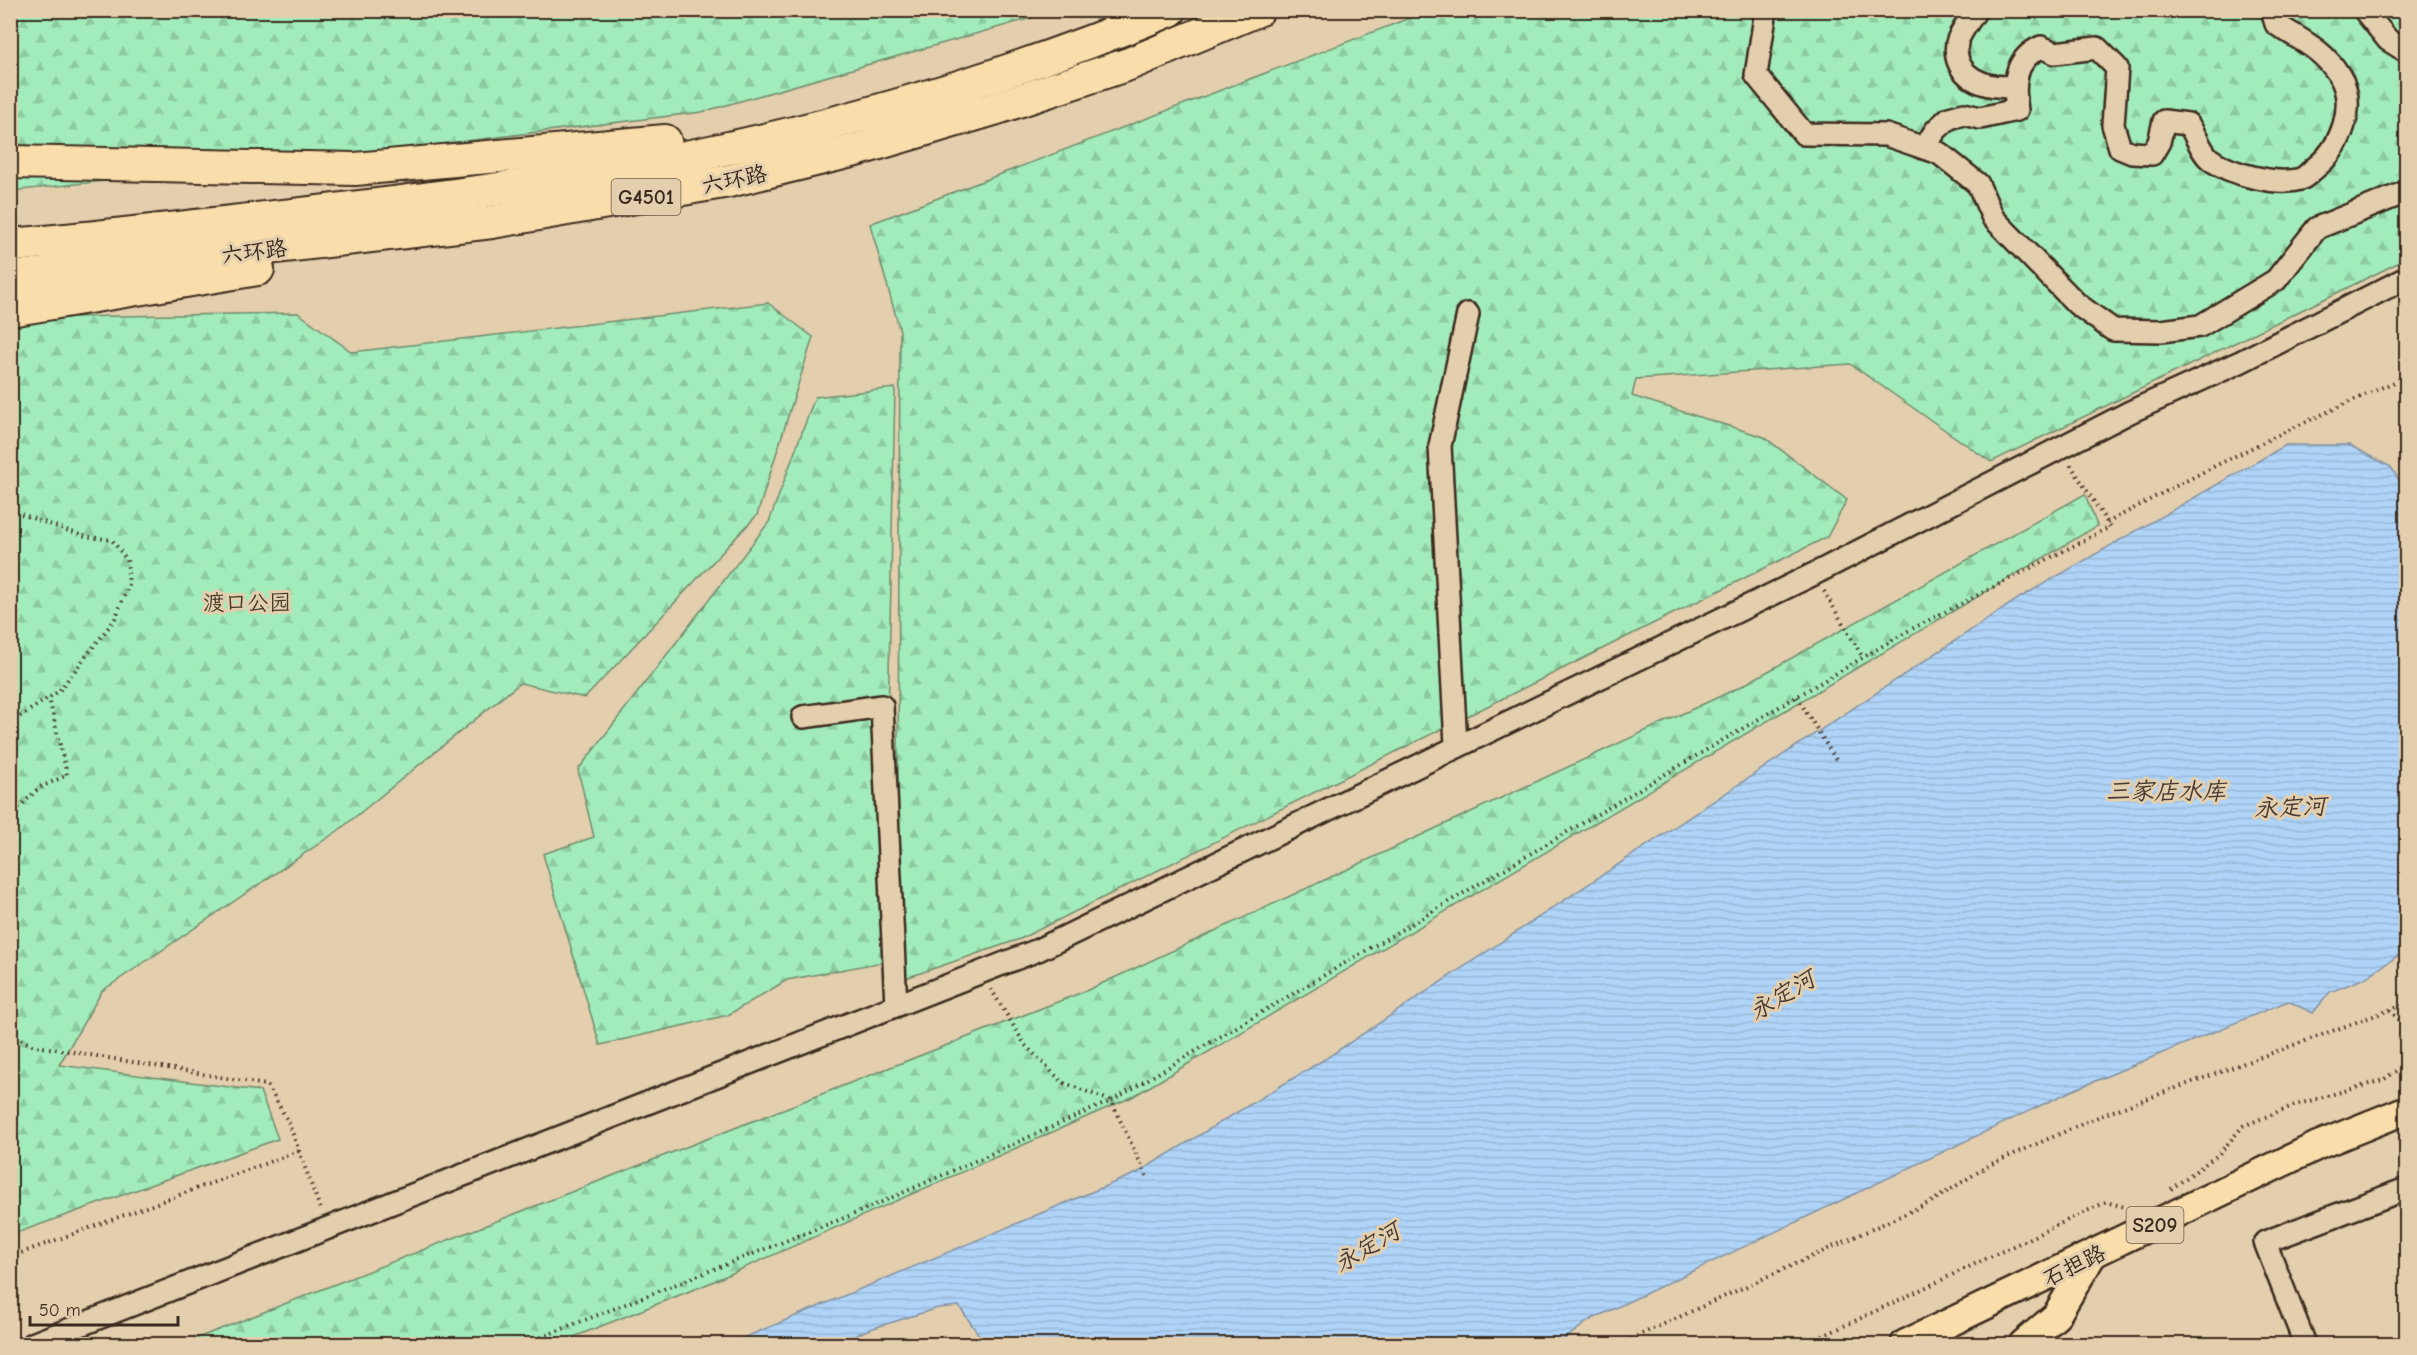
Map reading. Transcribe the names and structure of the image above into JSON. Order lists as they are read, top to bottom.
{
  "streets": {
    "highway": ["六环路", "G4501"],
    "main road": ["S209", "石担路"]
  },
  "water": ["三家店水库", "永定河"],
  "parks": ["渡口公园"],
  "scale_bar": "50 m"
}
